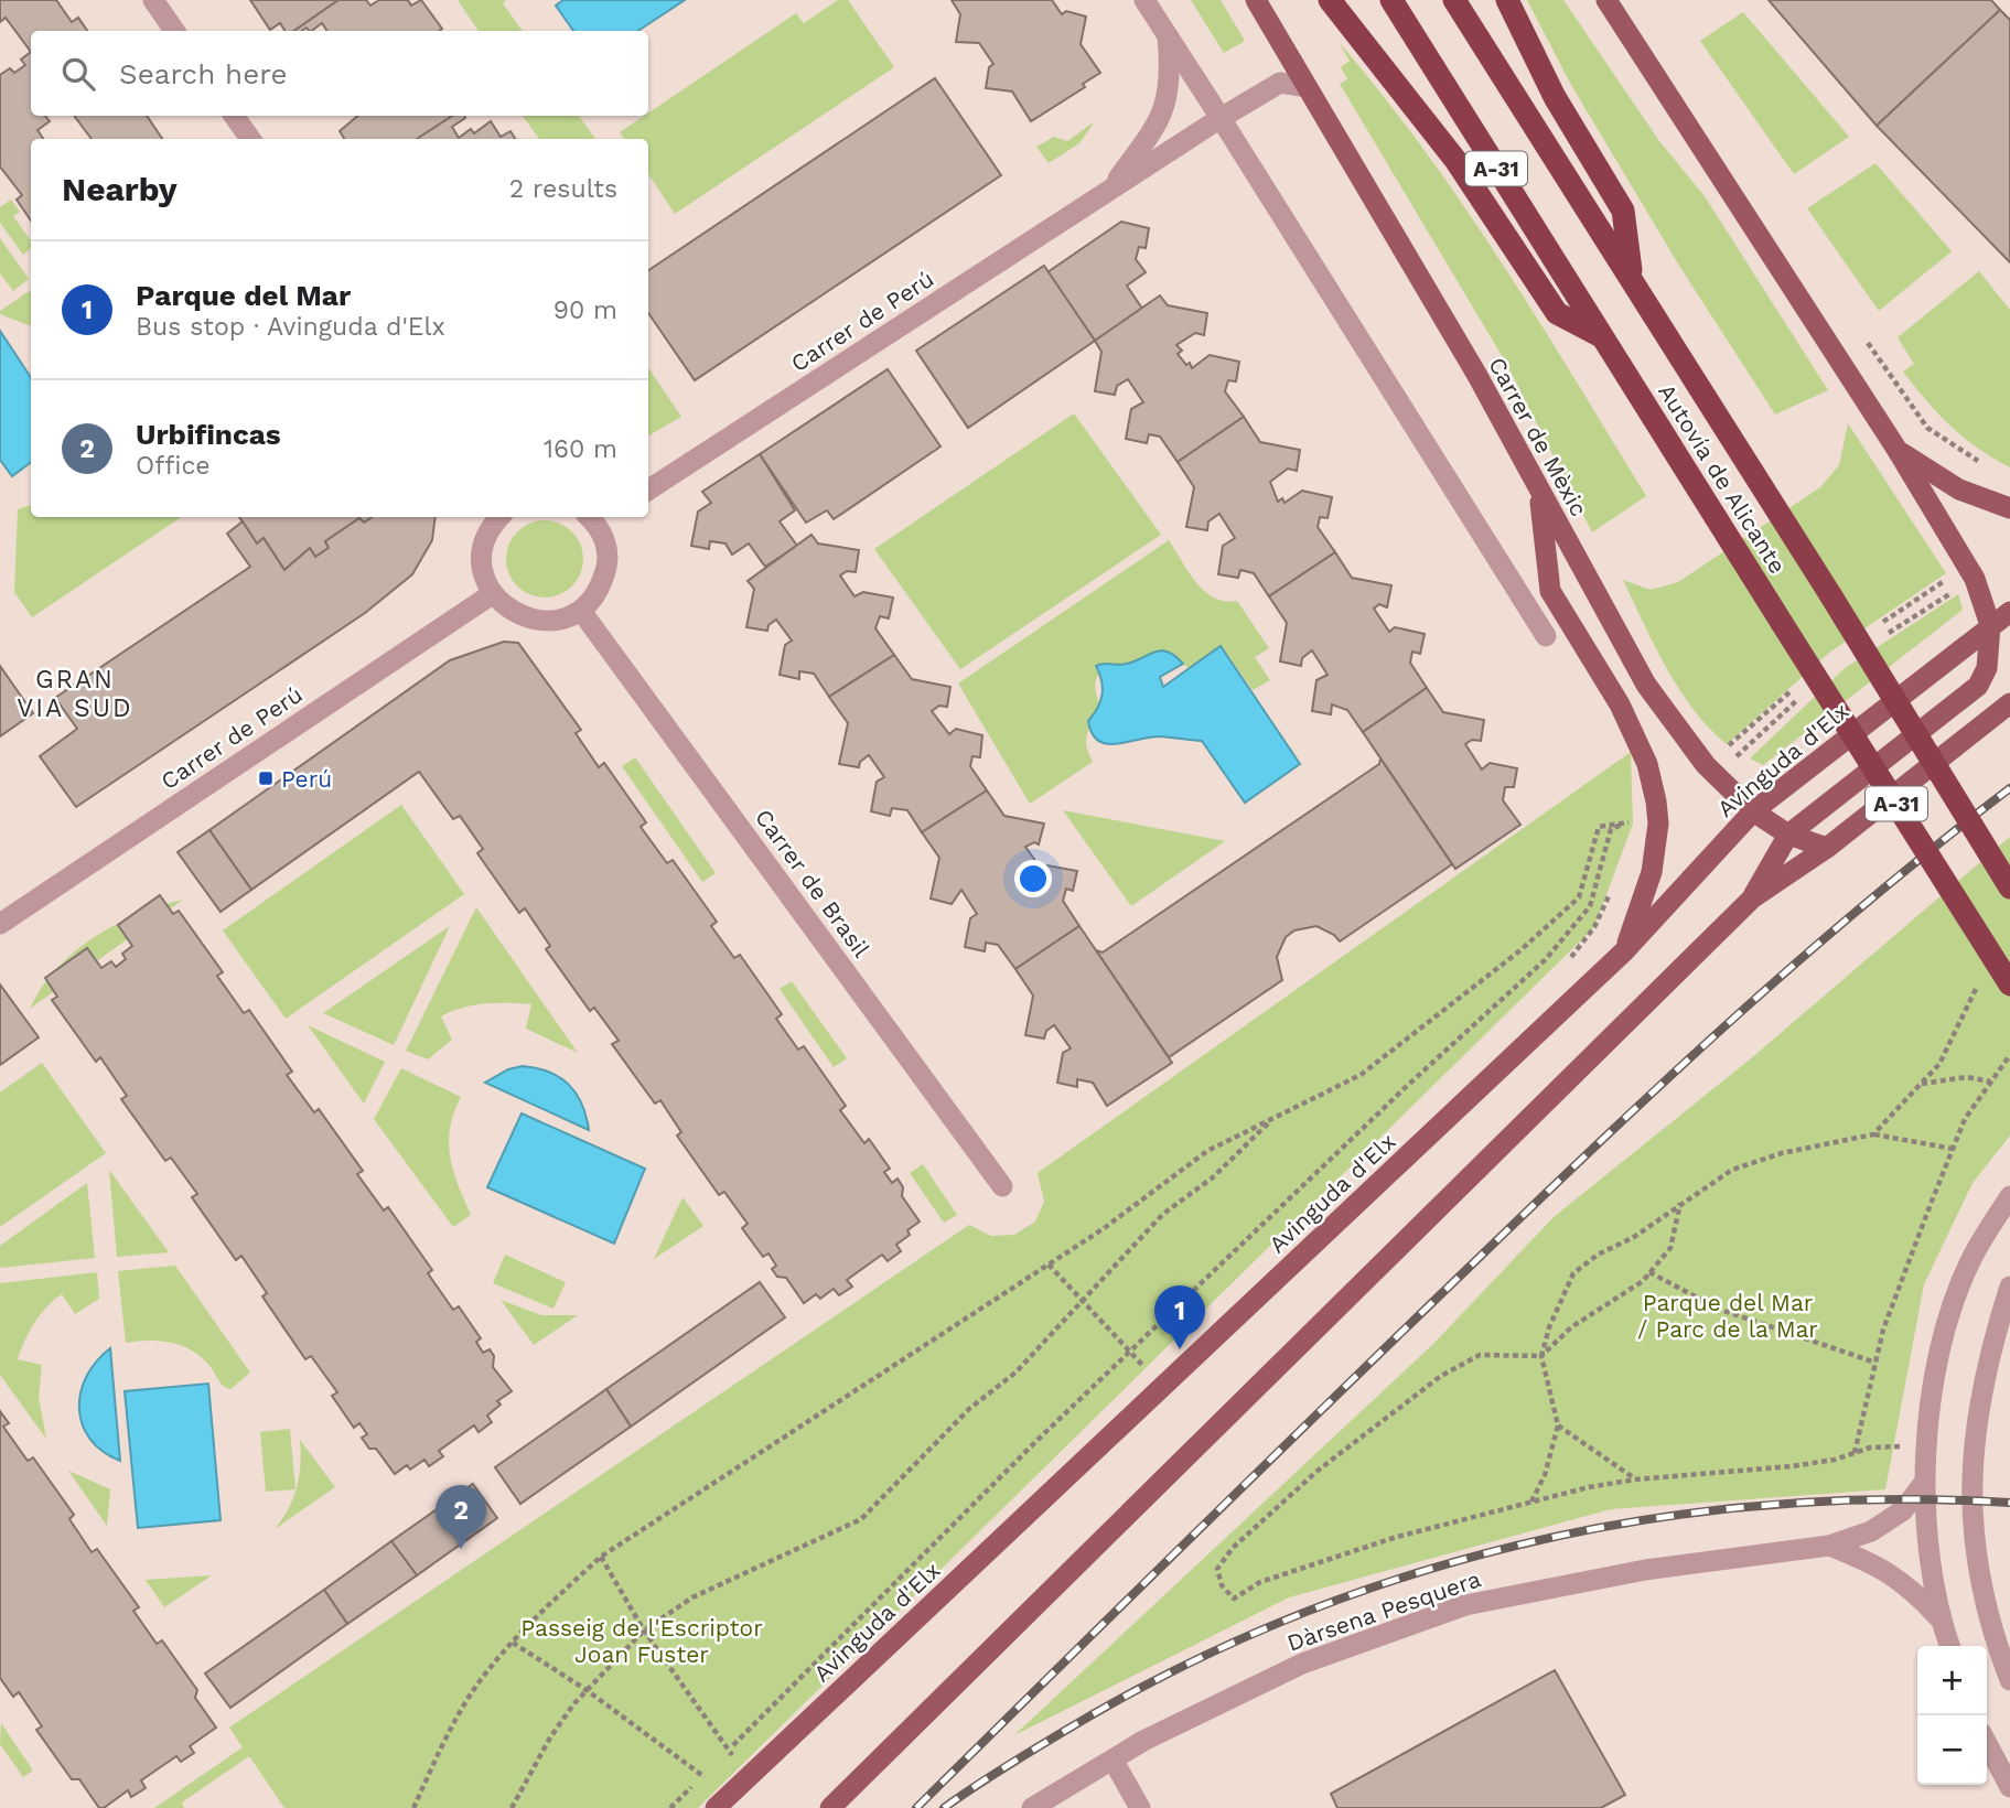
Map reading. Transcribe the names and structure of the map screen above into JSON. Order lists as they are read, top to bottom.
{
  "streets": {
    "highway": ["A-31", "Autovía de Alicante"],
    "main road": ["Carrer de Mèxic", "Avinguda d'Elx"],
    "street": ["Carrer de Perú", "Carrer de Brasil", "Dàrsena Pesquera"]
  },
  "crossings": [
    ["Carrer de Perú", "Carrer de Mèxic"],
    ["Carrer de Mèxic", "Avinguda d'Elx"]
  ],
  "districts": ["GRAN VIA SUD"],
  "parks": ["Parque del Mar / Parc de la Mar", "Passeig de l'Escriptor Joan Fuster"],
  "places": {
    "transit": ["Perú"]
  },
  "page": {
    "search": "Search here",
    "heading": ["Nearby", "2 results"],
    "list": [
      {
        "mark": "1",
        "name": "Parque del Mar",
        "note": "Bus stop · Avinguda d'Elx",
        "value": "90 m"
      },
      {
        "mark": "2",
        "name": "Urbifincas",
        "note": "Office",
        "value": "160 m"
      }
    ],
    "pins": ["1", "2"],
    "map_buttons": ["+", "−"]
  }
}
